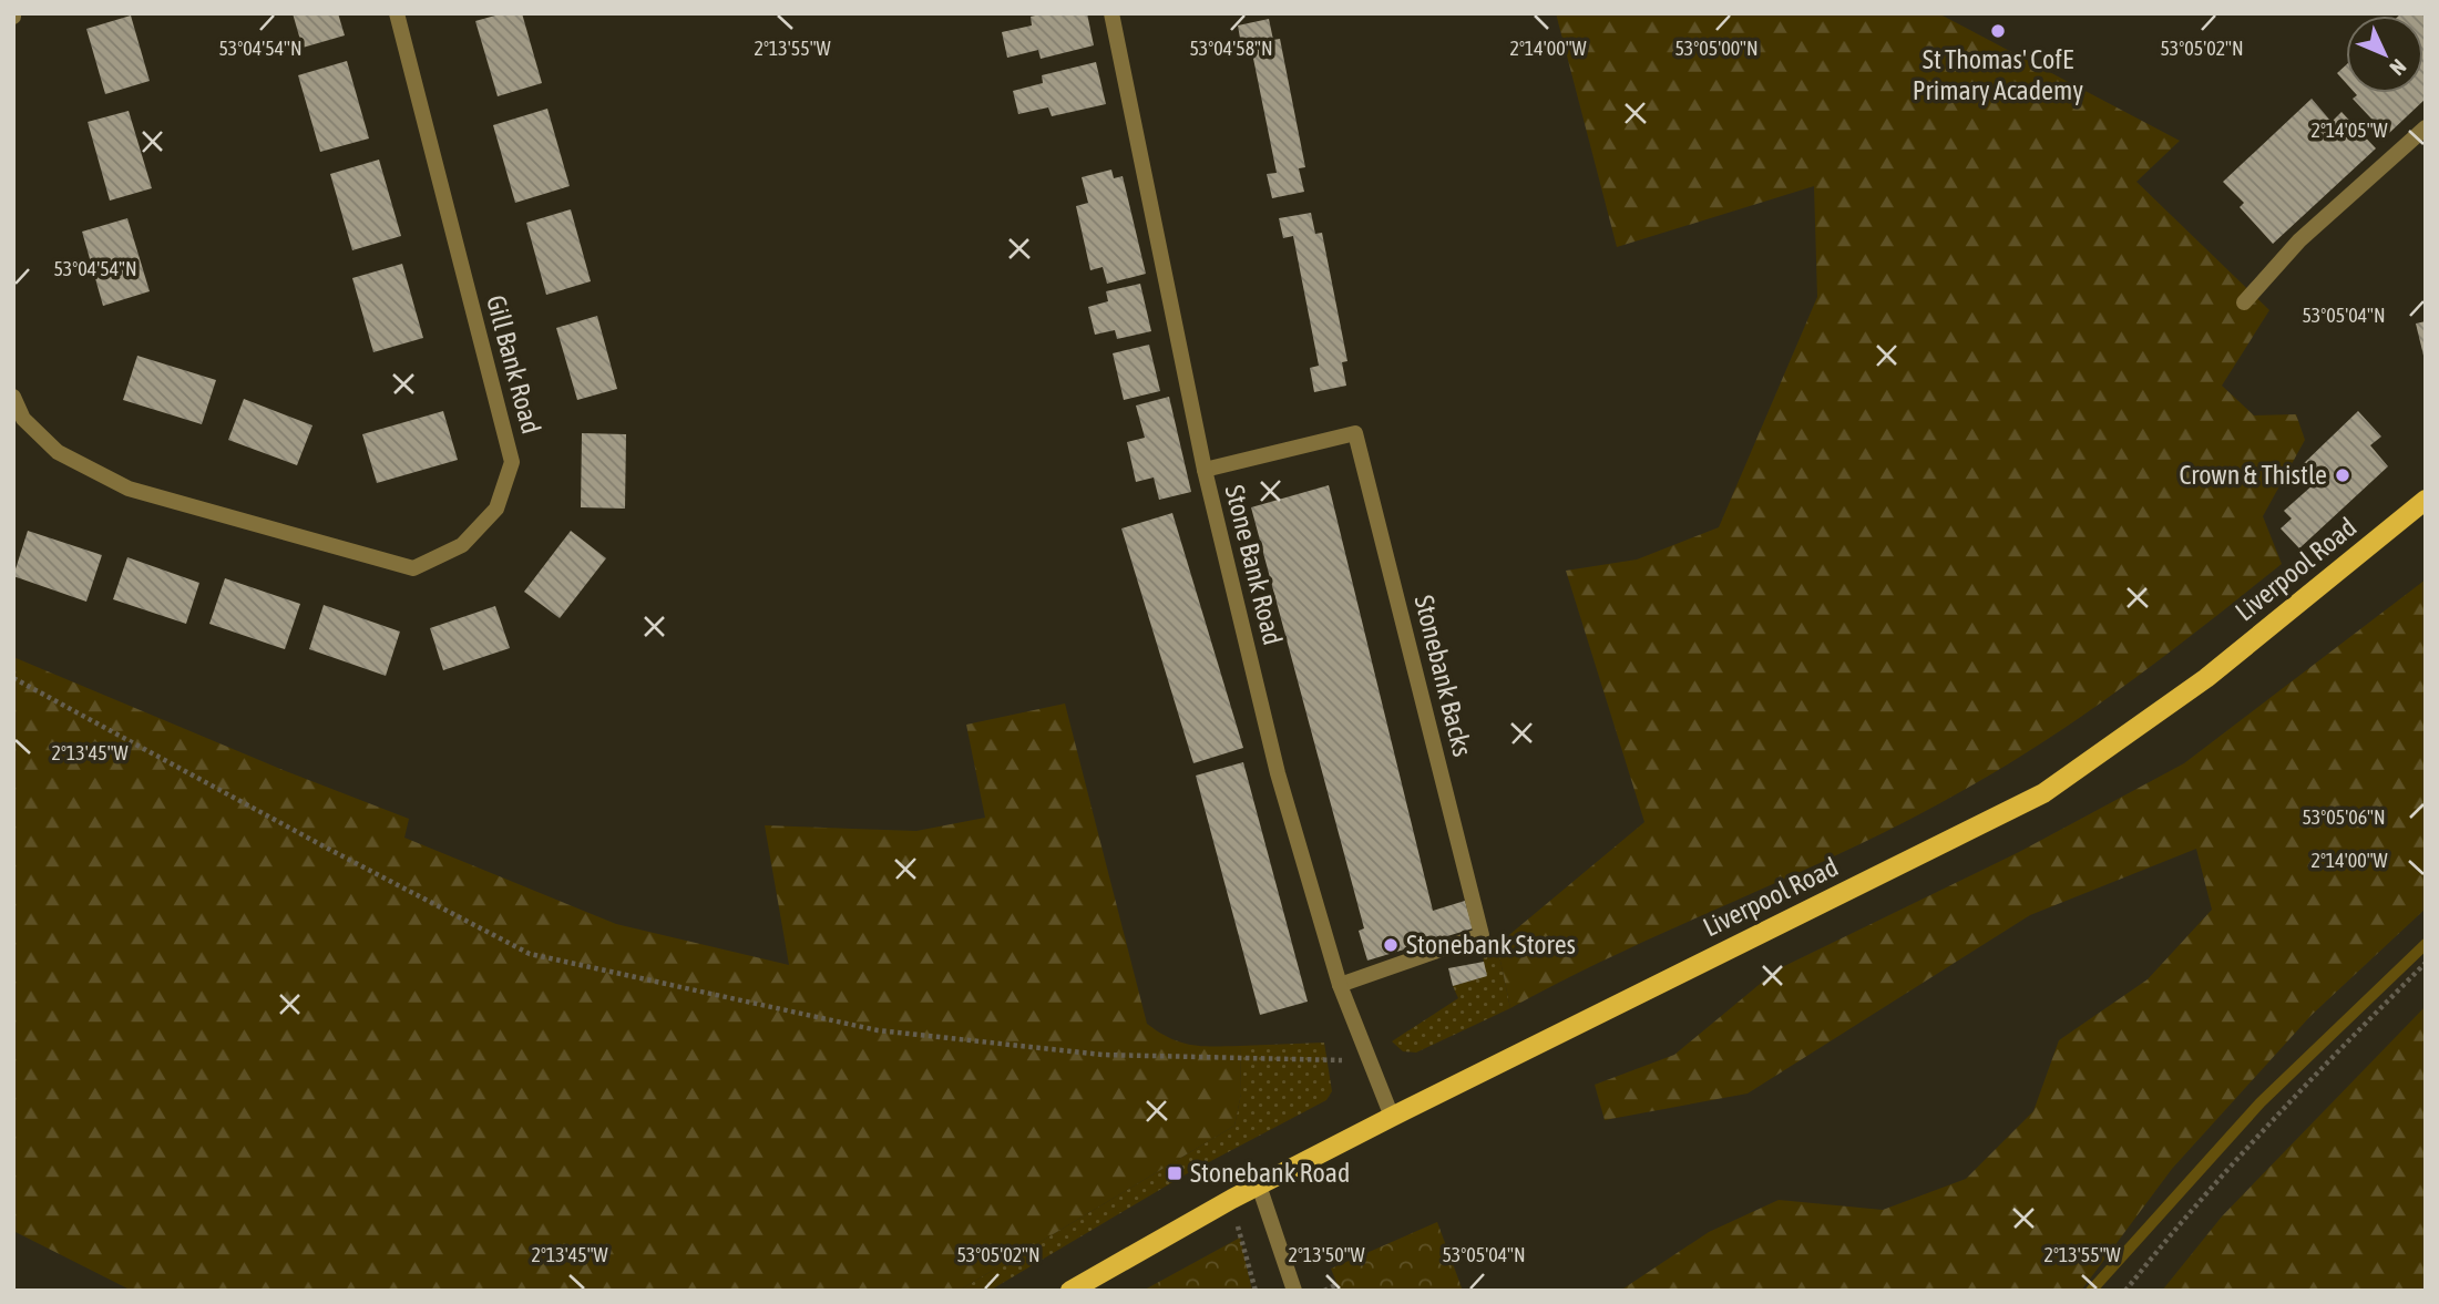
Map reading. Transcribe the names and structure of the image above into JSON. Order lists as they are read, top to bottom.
{
  "streets": {
    "main road": ["Liverpool Road"],
    "street": ["Gill Bank Road", "Stone Bank Road", "Stonebank Backs"]
  },
  "crossings": [
    ["Stone Bank Road", "Liverpool Road"],
    ["Stone Bank Road", "Stonebank Backs"]
  ],
  "places": {
    "other": ["St Thomas' CofE Primary Academy", "Crown & Thistle", "Stonebank Stores"],
    "transit": ["Stonebank Road"]
  },
  "north": "bottom right",
  "coordinates": [
    "2°13'55\"W",
    "2°14'00\"W",
    "53°04'54\"N",
    "53°05'00\"N",
    "53°04'58\"N",
    "53°05'02\"N",
    "2°14'05\"W",
    "53°05'04\"N",
    "2°13'45\"W",
    "53°05'06\"N",
    "2°13'50\"W"
  ]
}
